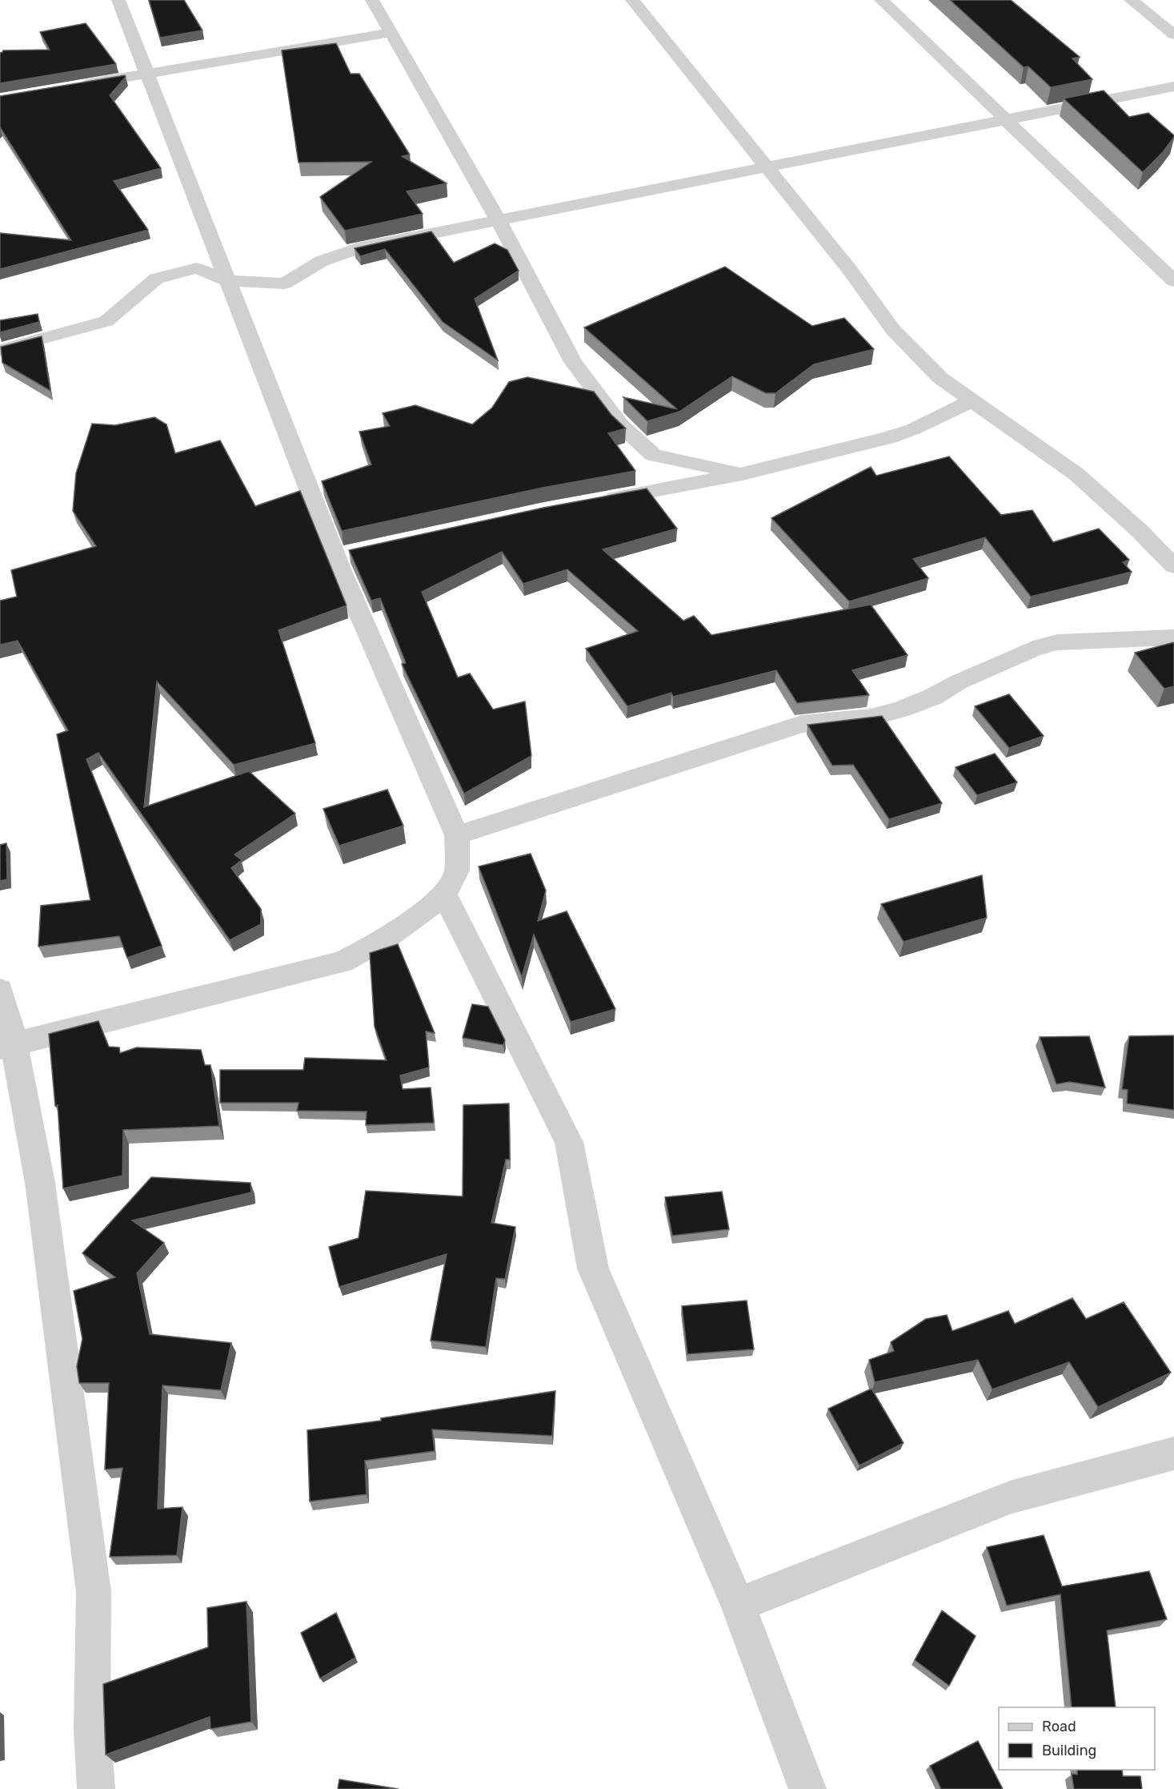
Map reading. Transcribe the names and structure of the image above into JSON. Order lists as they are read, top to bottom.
{
  "legend": ["Road", "Building"]
}
